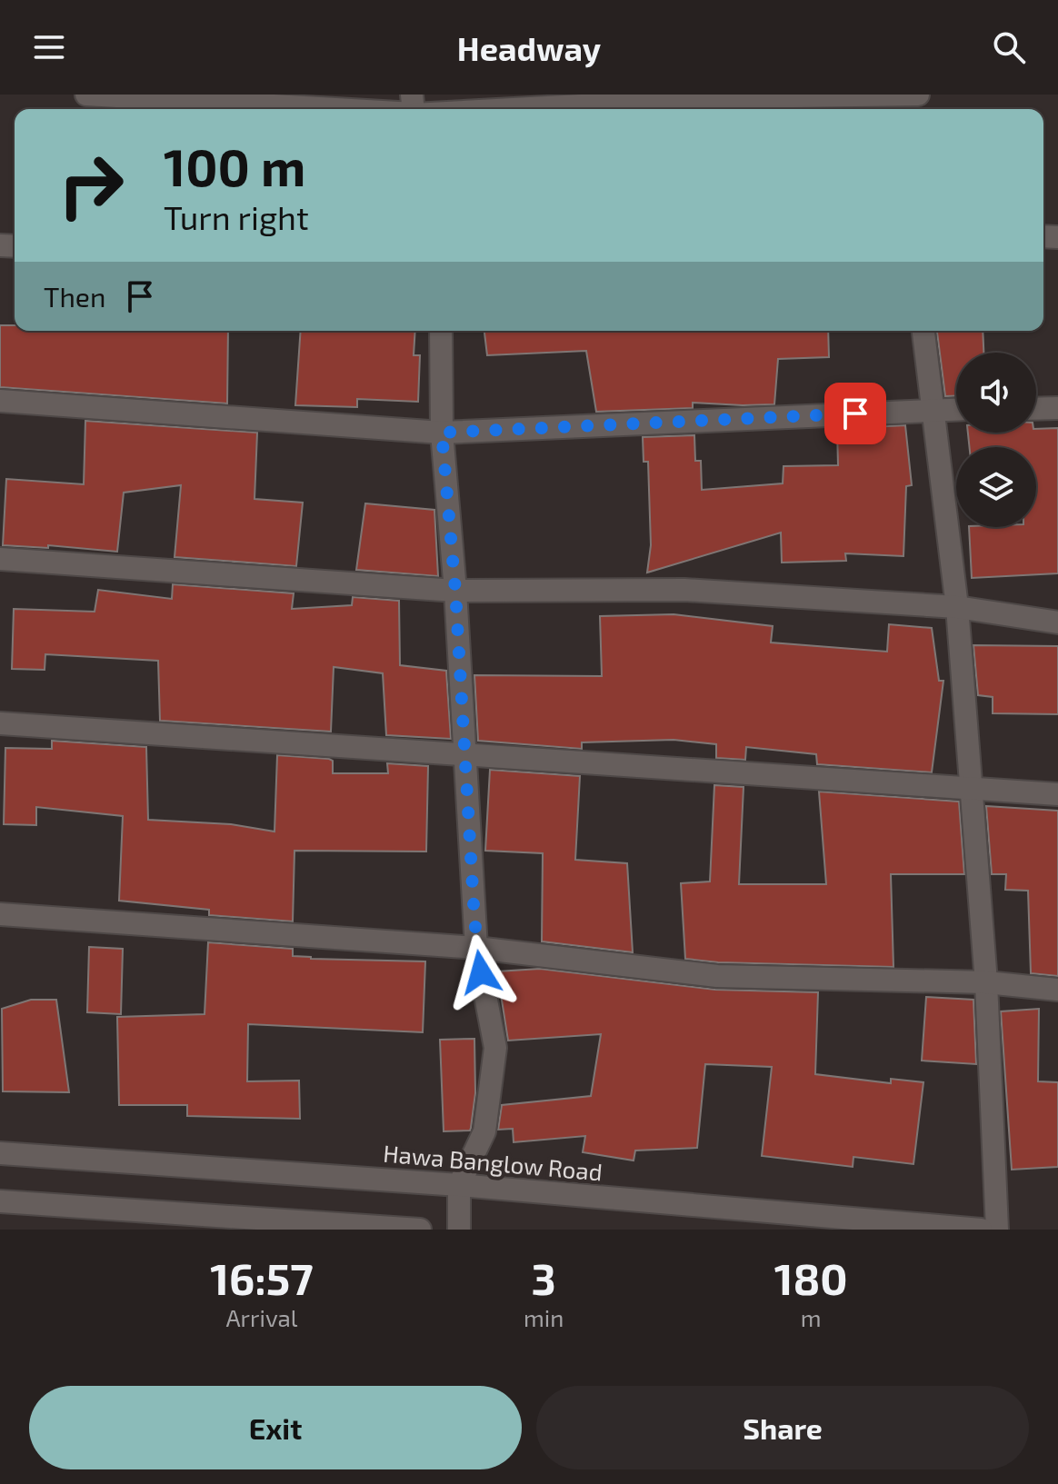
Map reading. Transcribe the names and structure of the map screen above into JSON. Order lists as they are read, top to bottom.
{
  "streets": {
    "street": ["Hawa Banglow Road"]
  },
  "page": {
    "header": "Headway",
    "turn": ["100 m", "Turn right"],
    "then": "Then",
    "eta": [
      "16:57",
      "Arrival",
      "3",
      "min",
      "180",
      "m"
    ],
    "buttons": ["Exit", "Share"]
  }
}
